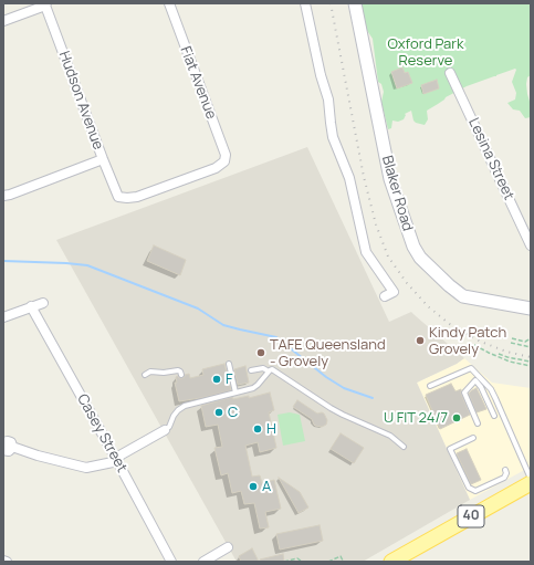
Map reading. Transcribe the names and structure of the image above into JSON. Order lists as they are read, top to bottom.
{
  "streets": {
    "main road": ["40"],
    "street": [
      "Fiat Avenue",
      "Hudson Avenue",
      "Lesina Street",
      "Blaker Road",
      "Casey Street"
    ]
  },
  "crossings": [
    ["Fiat Avenue", "Hudson Avenue"]
  ],
  "parks": ["Oxford Park Reserve"],
  "places": [
    "Kindy Patch Grovely",
    "TAFE Queensland - Grovely",
    "F",
    "C",
    "U FIT 24/7",
    "H",
    "A"
  ]
}
